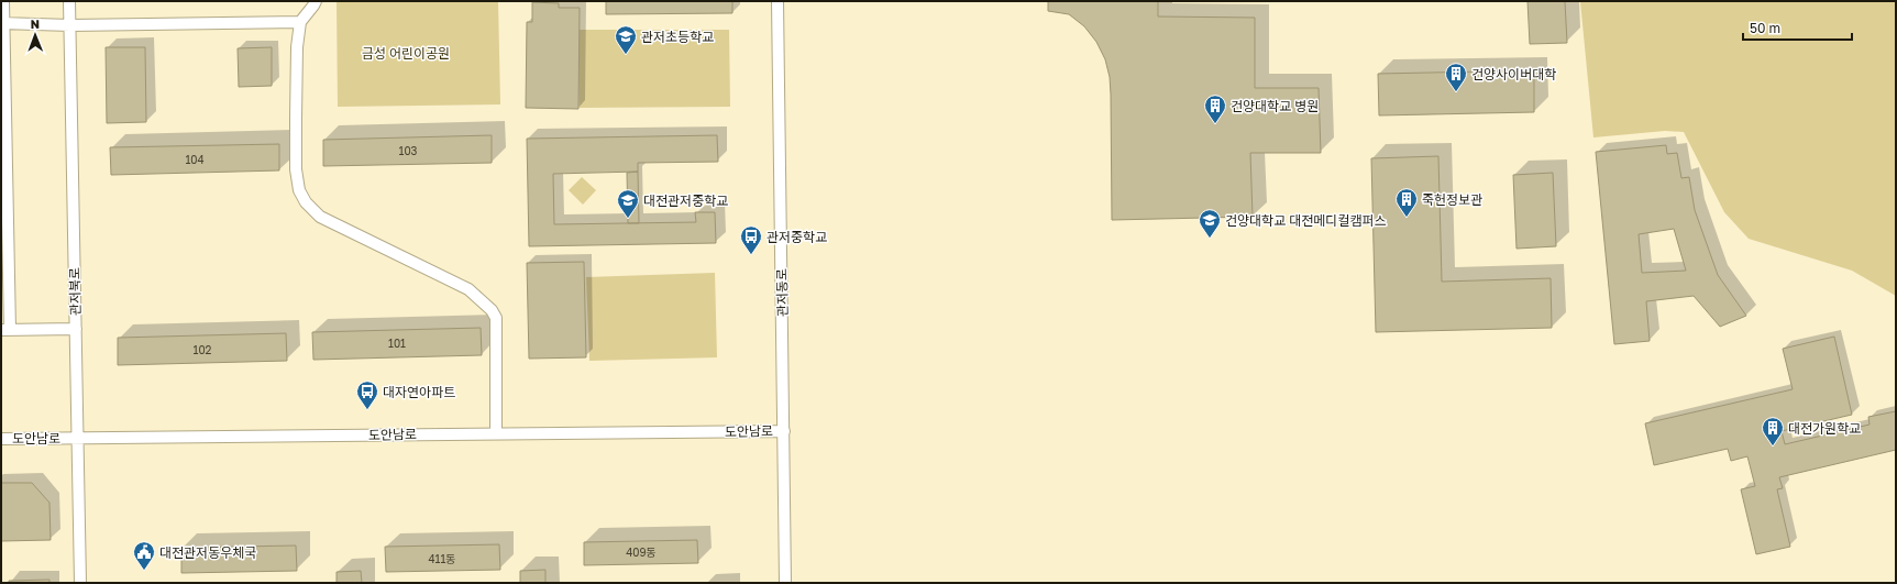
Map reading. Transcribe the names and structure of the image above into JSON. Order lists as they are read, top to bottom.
{
  "streets": {
    "street": ["관저북로", "관저동로", "도안남로"]
  },
  "crossings": [
    ["관저북로", "도안남로"],
    ["관저동로", "도안남로"]
  ],
  "parks": ["금성 어린이공원"],
  "places": {
    "school or university": ["관저초등학교", "대전관저중학교", "건양대학교 대전메디컬캠퍼스"],
    "building": [
      "건양사이버대학",
      "건양대학교 병원",
      "죽헌정보관",
      "대전가원학교"
    ],
    "bus stop": ["관저중학교", "대자연아파트"],
    "public building": ["대전관저동우체국"]
  },
  "house_numbers": [
    "103",
    "104",
    "101",
    "102",
    "409동",
    "411동"
  ],
  "scale_bar": "50 m",
  "north": "top"
}
